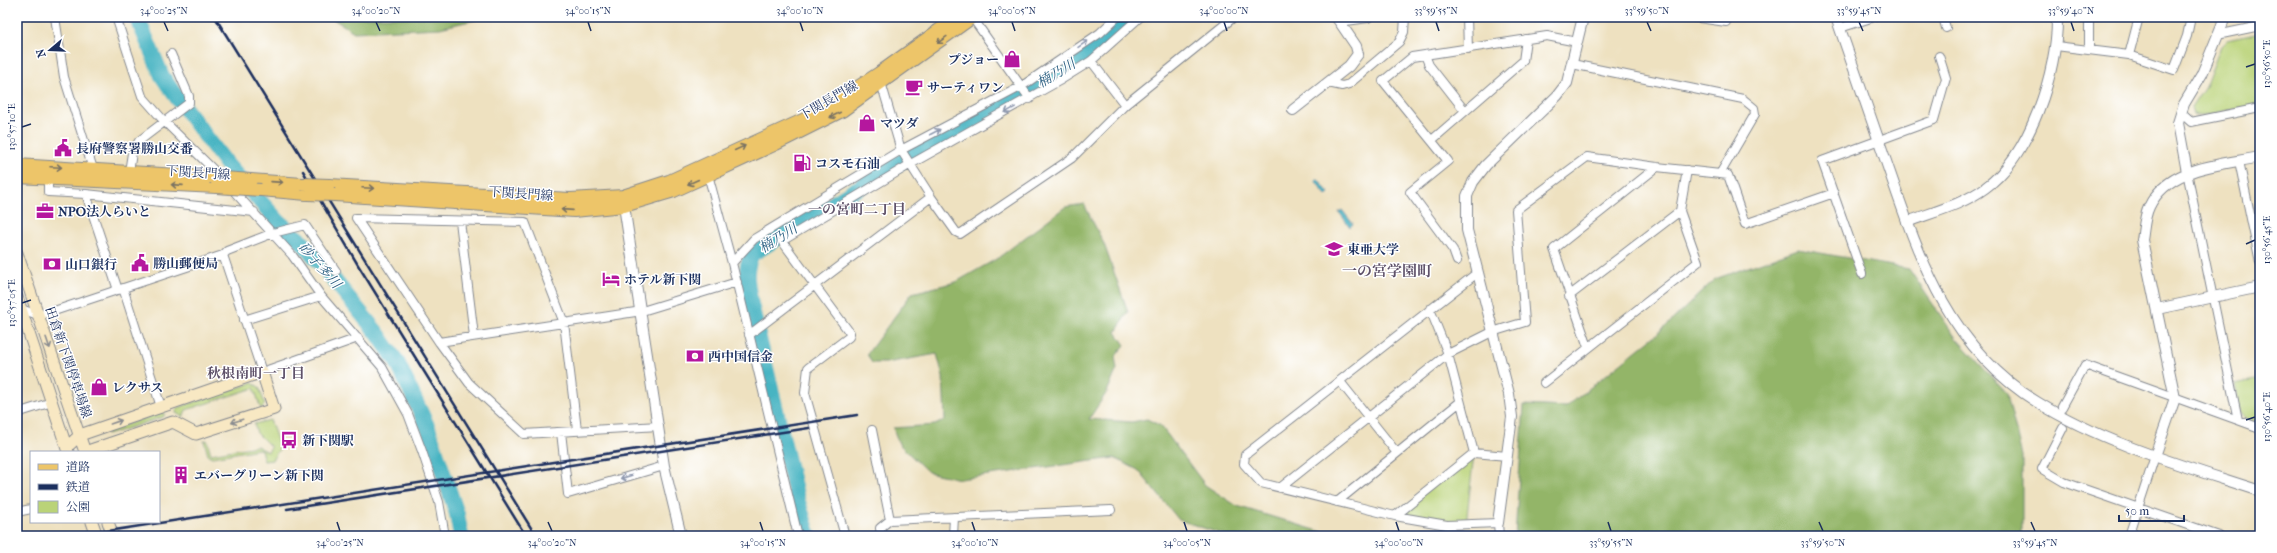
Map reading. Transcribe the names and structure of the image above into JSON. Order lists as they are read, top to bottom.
{
  "streets": {
    "main road": ["下関長門線", "田倉新下関停車場線"]
  },
  "districts": ["一の宮町二丁目", "一の宮学園町", "秋根南町一丁目"],
  "water": ["楠乃川", "砂子多川"],
  "places": {
    "shop": ["プジョー", "マツダ", "レクサス"],
    "cafe": ["サーティワン"],
    "public building": ["長府警察署勝山交番", "勝山郵便局"],
    "fuel station": ["コスモ石油"],
    "office": ["NPO法人らいと"],
    "school or university": ["東亜大学"],
    "bank": ["山口銀行", "西中国信金"],
    "hotel": ["ホテル新下関"],
    "bus stop": ["新下関駅"],
    "building": ["エバーグリーン新下関"]
  },
  "legend": ["道路", "鉄道", "公園"],
  "scale_bar": "50 m",
  "north": "left",
  "coordinates": [
    "34°00'25\"N",
    "34°00'20\"N",
    "34°00'15\"N",
    "34°00'10\"N",
    "34°00'05\"N",
    "34°00'00\"N",
    "33°59'55\"N",
    "33°59'50\"N",
    "33°59'45\"N",
    "33°59'40\"N",
    "130°56'50\"E",
    "130°57'10\"E",
    "130°56'45\"E",
    "130°57'05\"E",
    "130°56'40\"E"
  ]
}
